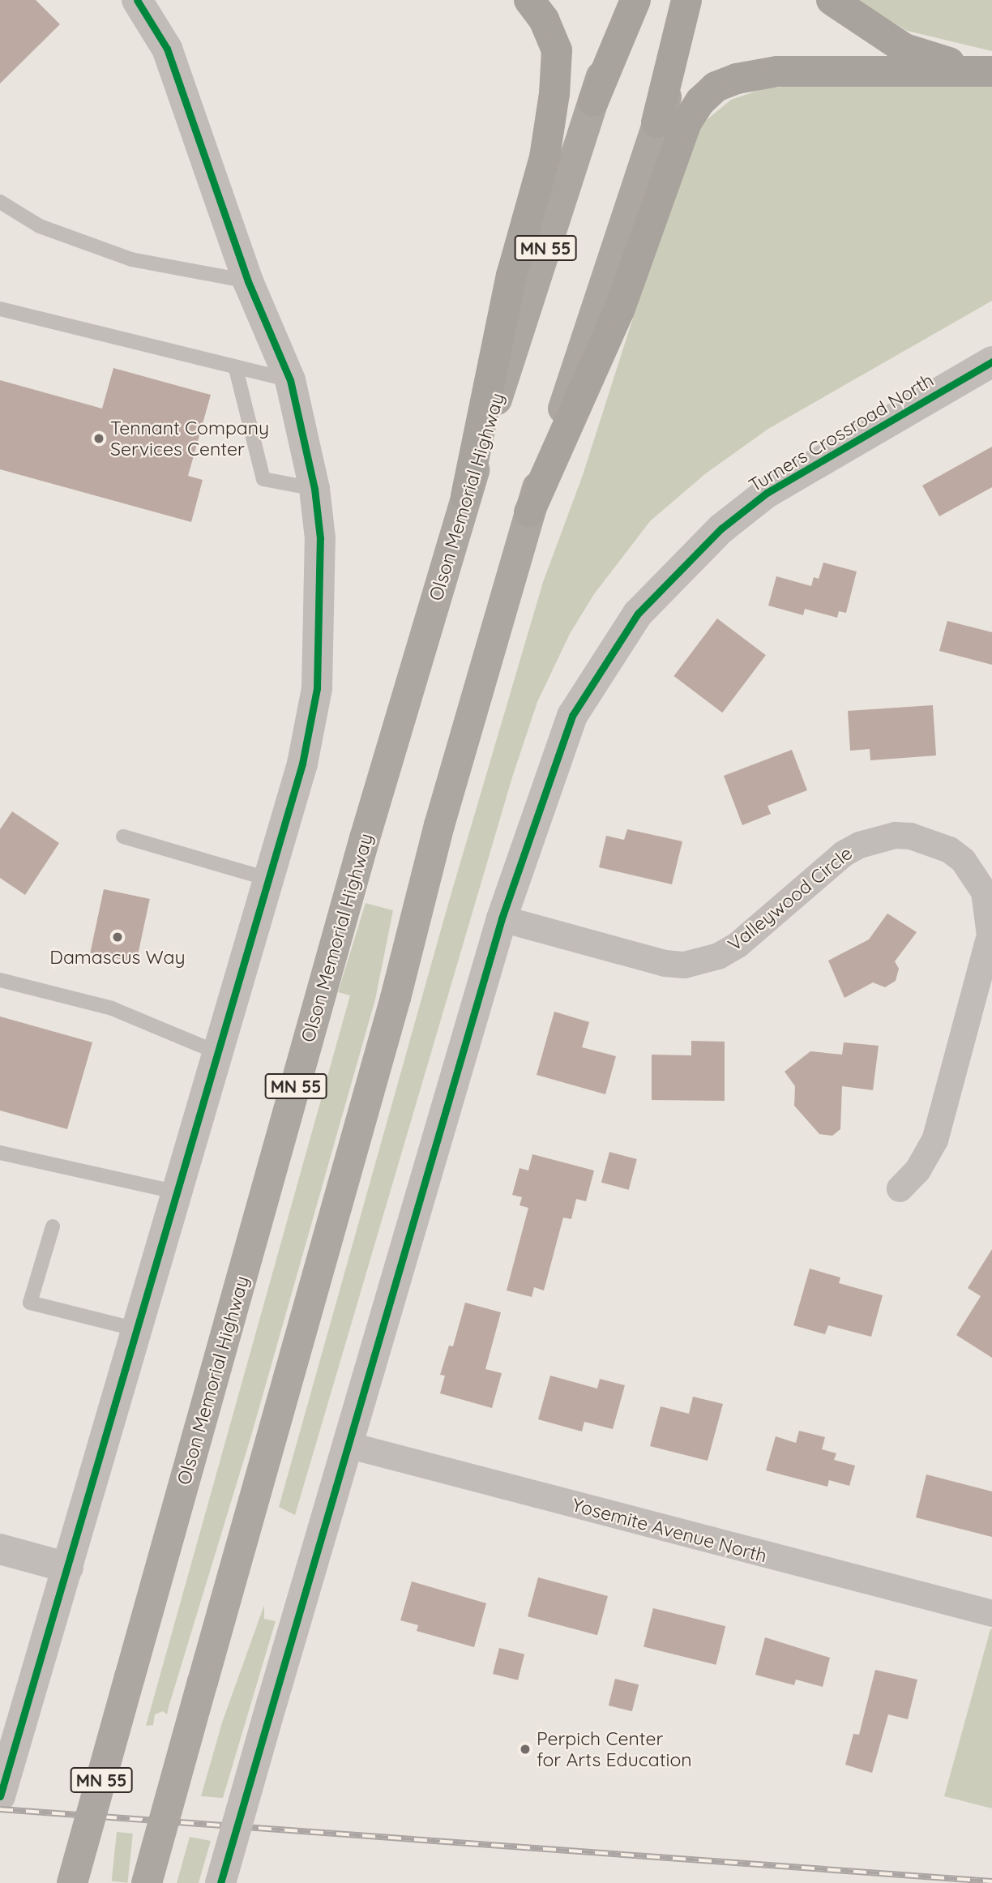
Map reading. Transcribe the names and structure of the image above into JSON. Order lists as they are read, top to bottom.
{
  "streets": {
    "highway": ["MN 55", "Olson Memorial Highway"],
    "street": ["Turners Crossroad North", "Valleywood Circle", "Yosemite Avenue North"]
  },
  "crossings": [
    ["Turners Crossroad North", "Valleywood Circle"],
    ["Turners Crossroad North", "Yosemite Avenue North"]
  ],
  "places": ["Tennant Company Services Center", "Damascus Way", "Perpich Center for Arts Education"]
}
